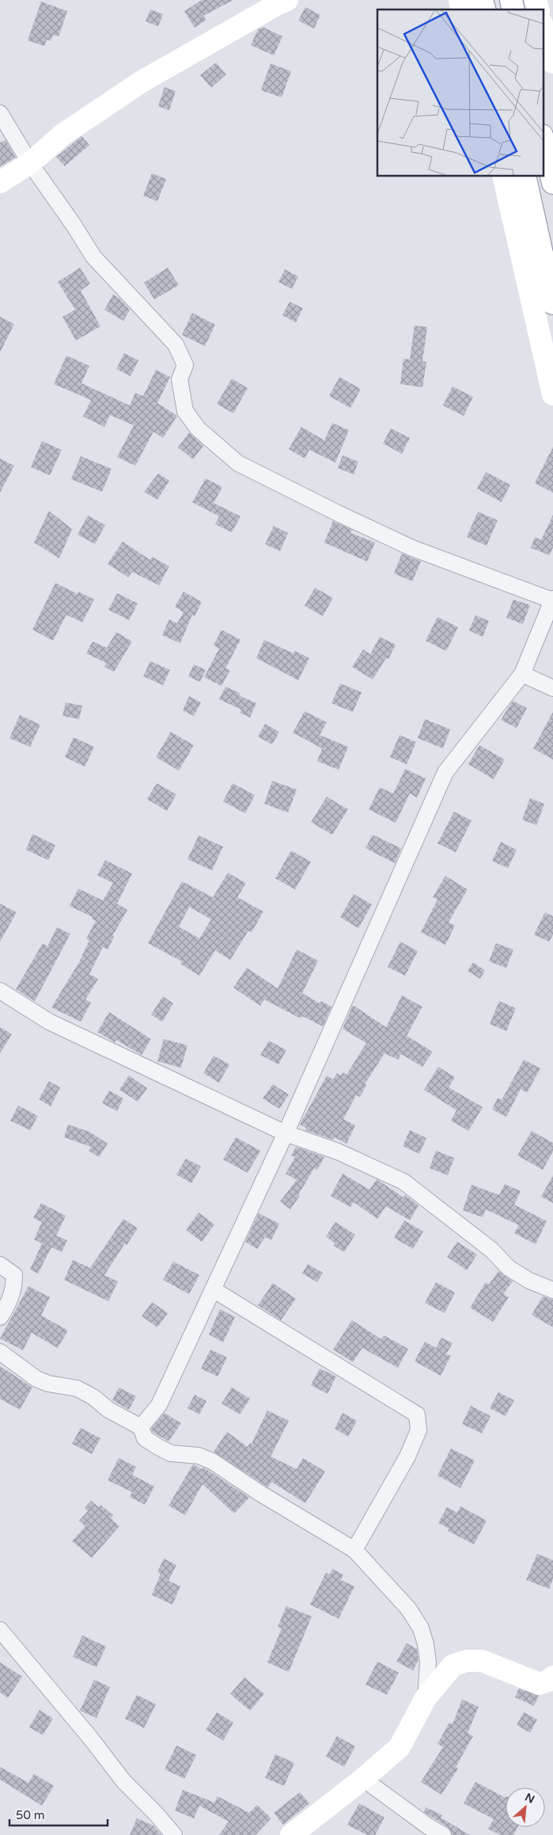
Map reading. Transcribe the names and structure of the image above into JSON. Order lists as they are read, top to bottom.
{
  "scale_bar": "50 m",
  "north": "top right"
}
